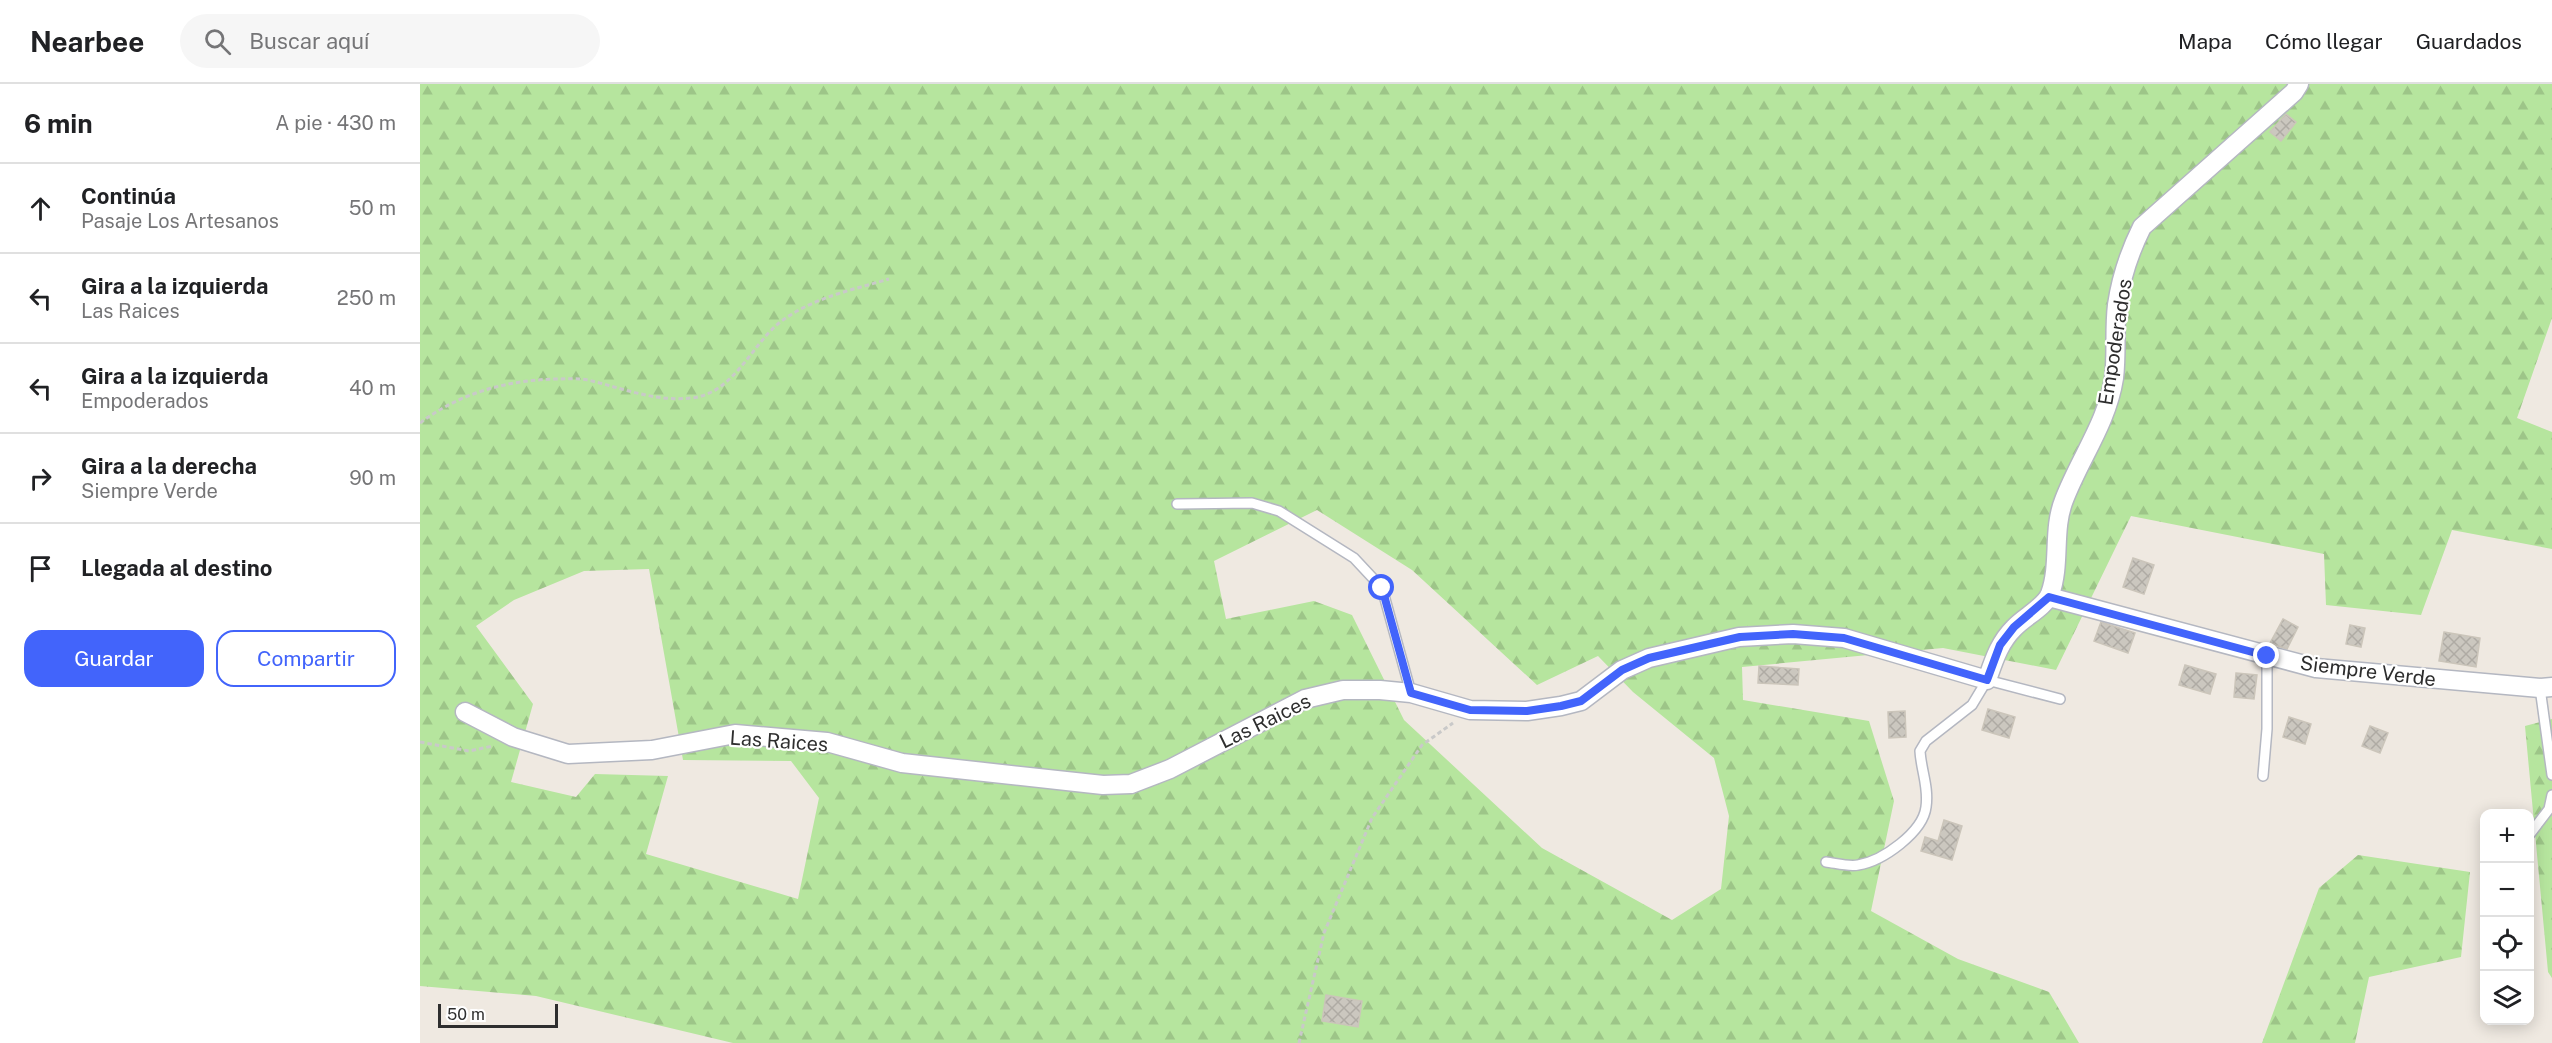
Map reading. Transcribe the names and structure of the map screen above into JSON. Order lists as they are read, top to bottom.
{
  "streets": {
    "street": ["Empoderados", "Siempre Verde", "Las Raices"]
  },
  "crossings": [
    ["Empoderados", "Siempre Verde"]
  ],
  "scale_bar": "50 m",
  "page": {
    "header": "Nearbee",
    "search": "Buscar aquí",
    "nav": ["Mapa", "Cómo llegar", "Guardados"],
    "heading": ["6 min", "A pie · 430 m"],
    "list": [
      ["Continúa", "Pasaje Los Artesanos", "50 m"],
      ["Gira a la izquierda", "Las Raices", "250 m"],
      ["Gira a la izquierda", "Empoderados", "40 m"],
      ["Gira a la derecha", "Siempre Verde", "90 m"],
      "Llegada al destino"
    ],
    "buttons": ["Guardar", "Compartir"],
    "map_buttons": ["+", "−"],
    "scale": "50 m"
  }
}
